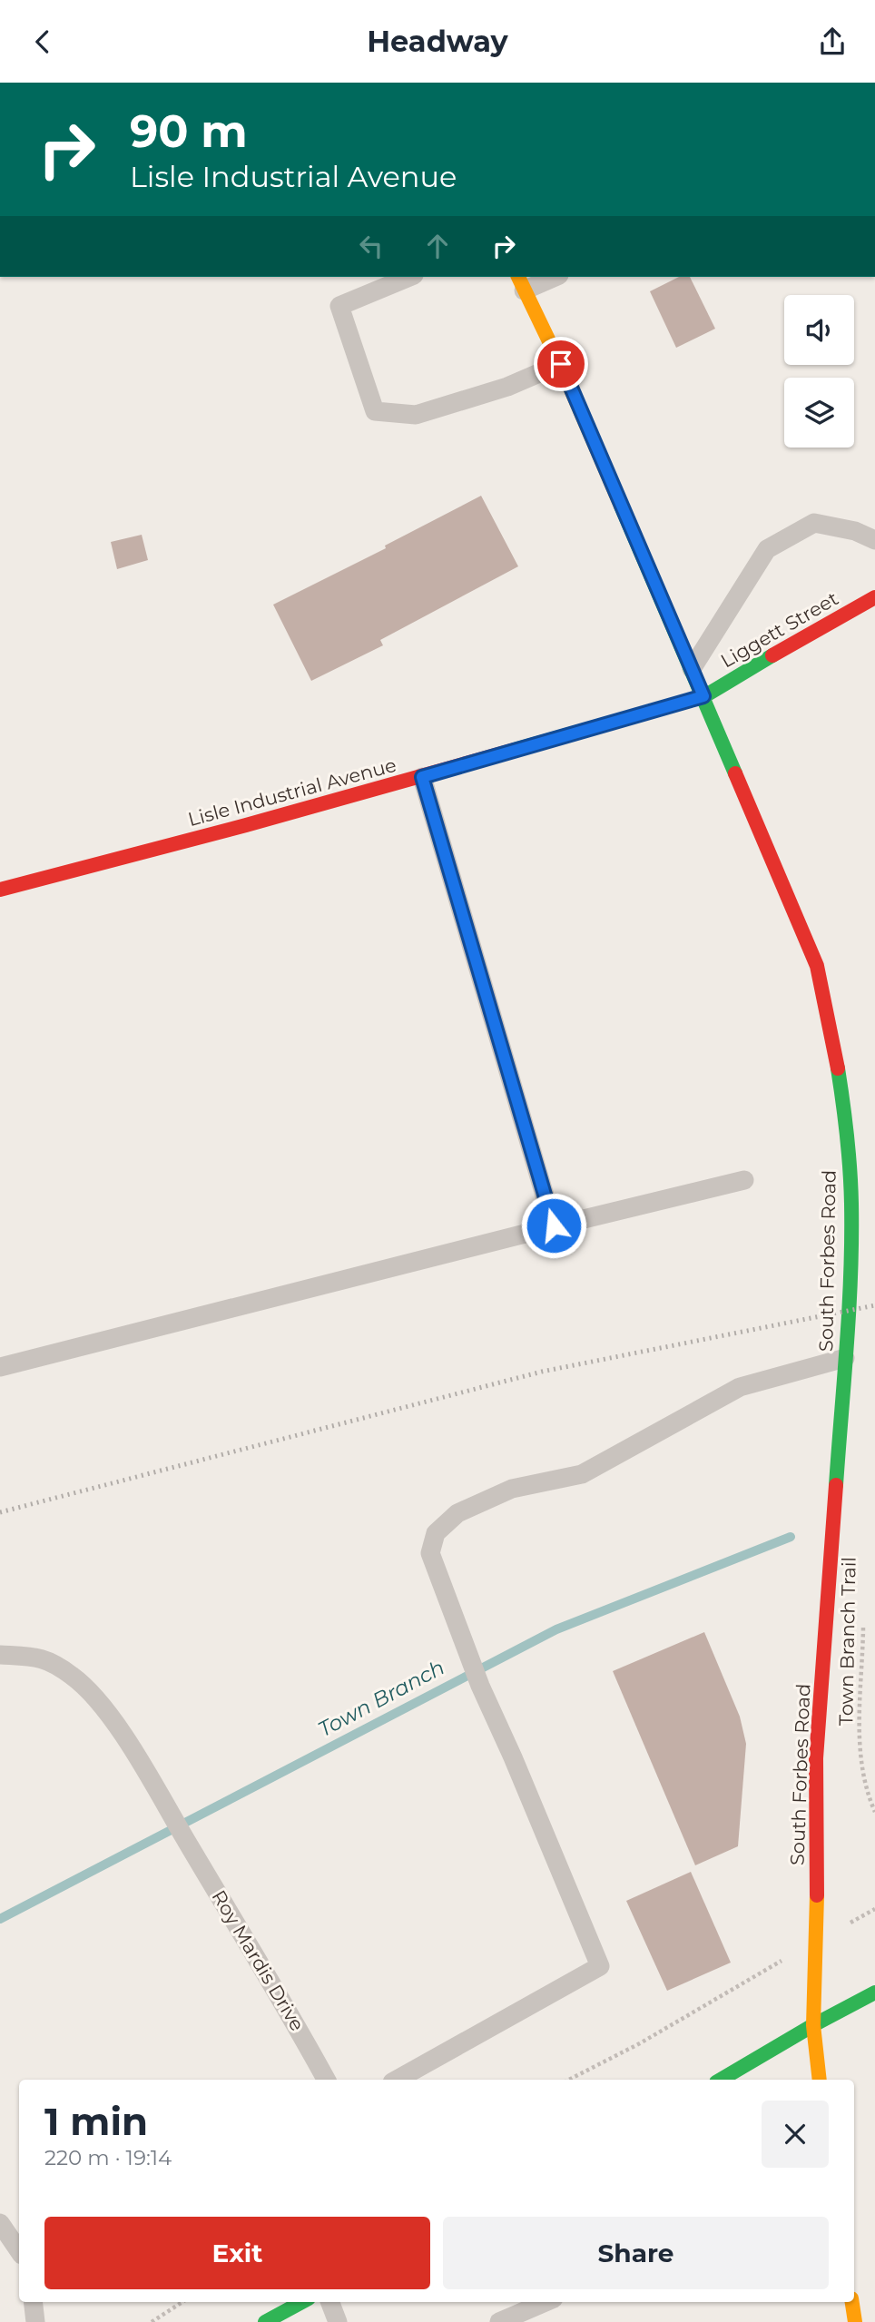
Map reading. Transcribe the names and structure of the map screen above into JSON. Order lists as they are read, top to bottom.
{
  "streets": {
    "main road": ["Liggett Street", "Lisle Industrial Avenue", "South Forbes Road"],
    "lane": ["Roy Mardis Drive"],
    "path": ["Town Branch Trail"]
  },
  "crossings": [
    ["Liggett Street", "Lisle Industrial Avenue"],
    ["Liggett Street", "South Forbes Road"],
    ["Lisle Industrial Avenue", "South Forbes Road"]
  ],
  "water": ["Town Branch"],
  "page": {
    "header": "Headway",
    "turn": ["90 m", "Lisle Industrial Avenue"],
    "heading": ["1 min", "220 m · 19:14"],
    "buttons": ["Exit", "Share"]
  }
}
